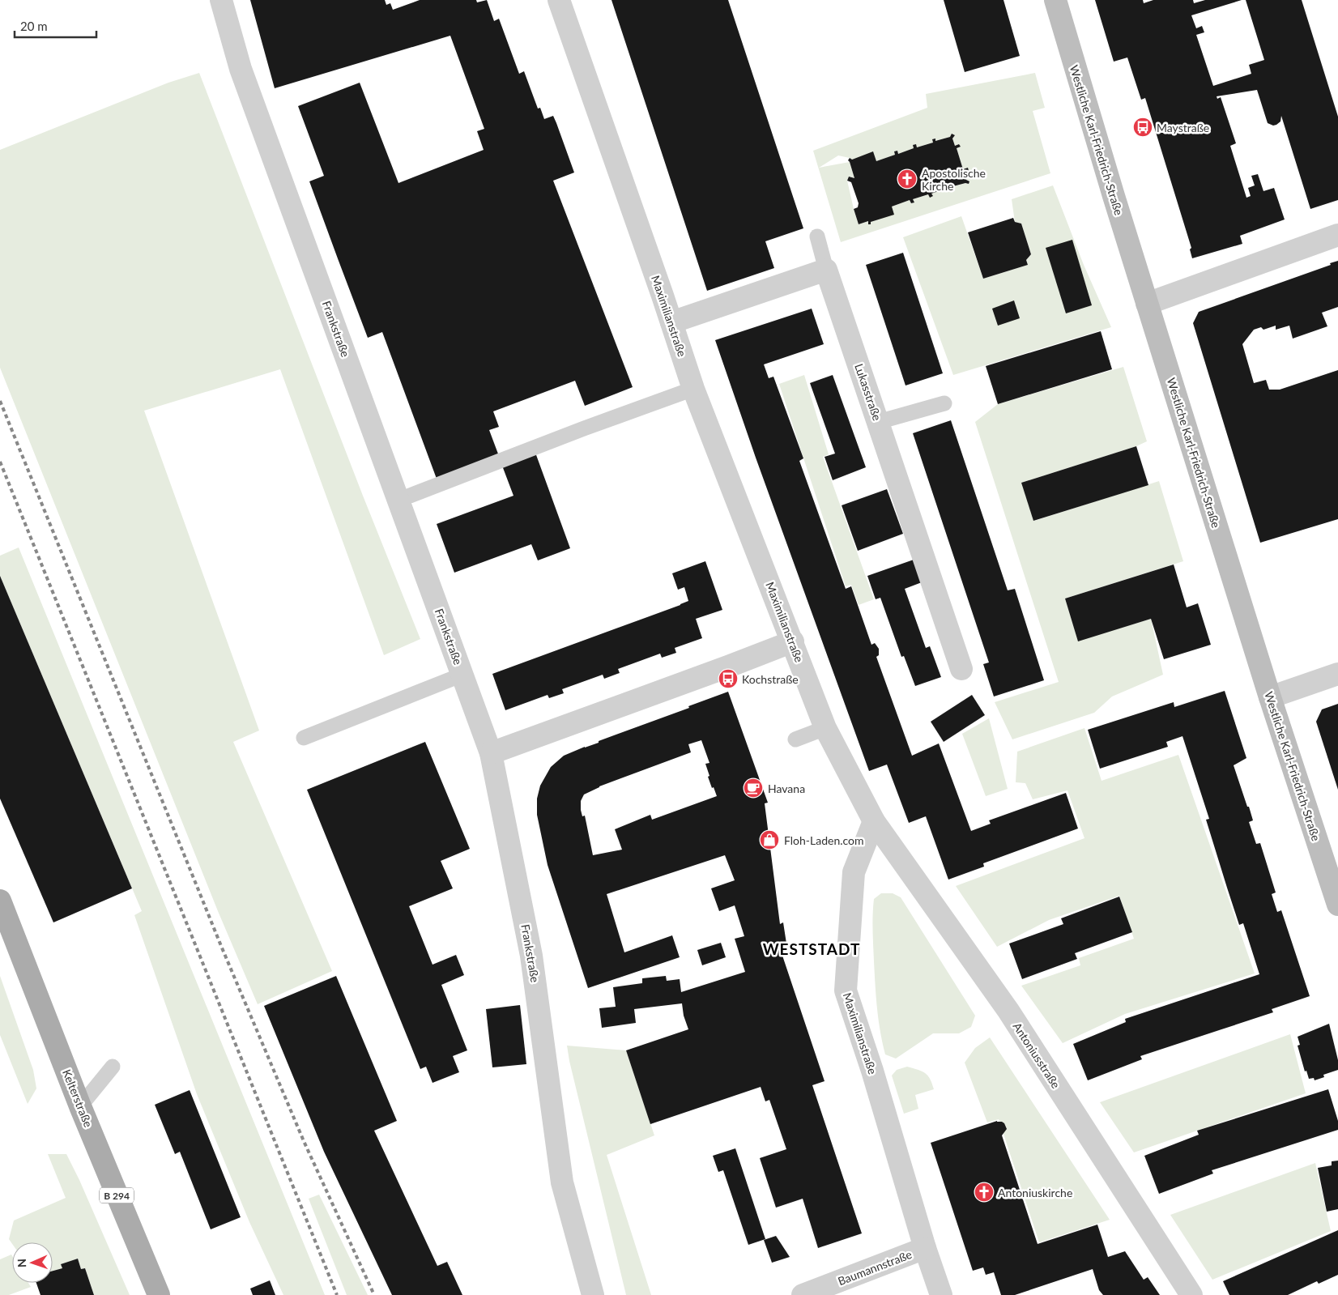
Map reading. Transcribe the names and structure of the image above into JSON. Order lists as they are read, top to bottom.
{
  "streets": {
    "main road": ["Westliche Karl-Friedrich-Straße", "Kelterstraße", "B 294"],
    "street": [
      "Maximilianstraße",
      "Frankstraße",
      "Lukasstraße",
      "Antoniusstraße",
      "Baumannstraße"
    ]
  },
  "crossings": [
    ["Maximilianstraße", "Antoniusstraße"],
    ["Maximilianstraße", "Baumannstraße"]
  ],
  "districts": ["WESTSTADT"],
  "places": {
    "bus stop": ["Maystraße", "Kochstraße"],
    "church": ["Apostolische Kirche", "Antoniuskirche"],
    "cafe": ["Havana"],
    "shop": ["Floh-Laden.com"]
  },
  "scale_bar": "20 m",
  "north": "left"
}
